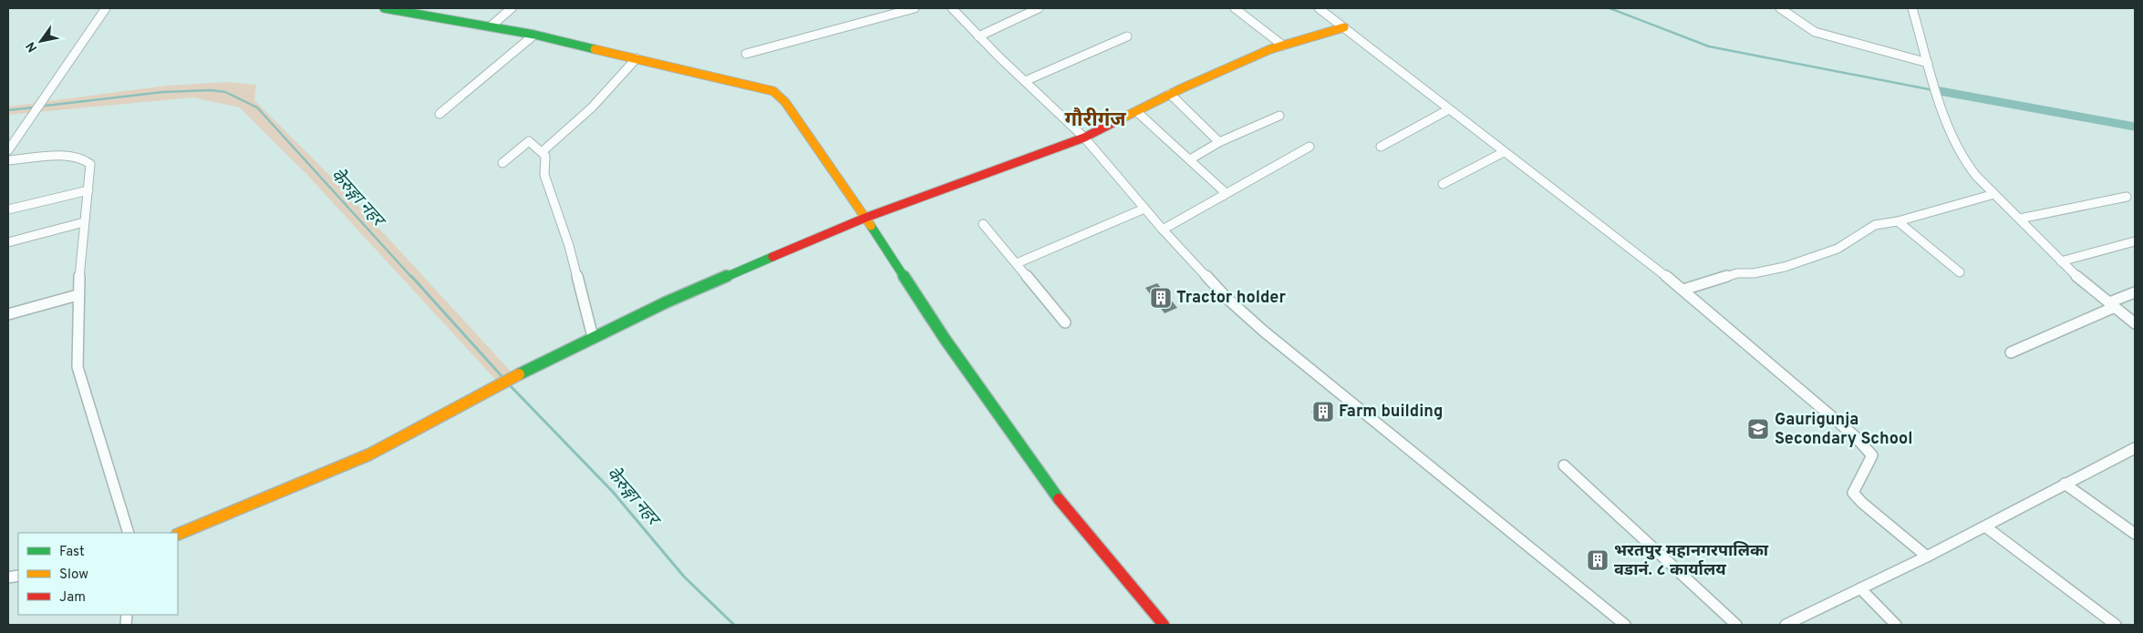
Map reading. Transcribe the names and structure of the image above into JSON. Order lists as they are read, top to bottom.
{
  "districts": ["गौरीगंज"],
  "water": ["केेरुङ्गा नहर"],
  "places": {
    "building": ["Tractor holder", "Farm building", "भरतपुर महानगरपालिका वडानं. ८ कार्यालय"],
    "school or university": ["Gaurigunja Secondary School"]
  },
  "legend": ["Fast", "Slow", "Jam"],
  "north": "bottom left"
}
